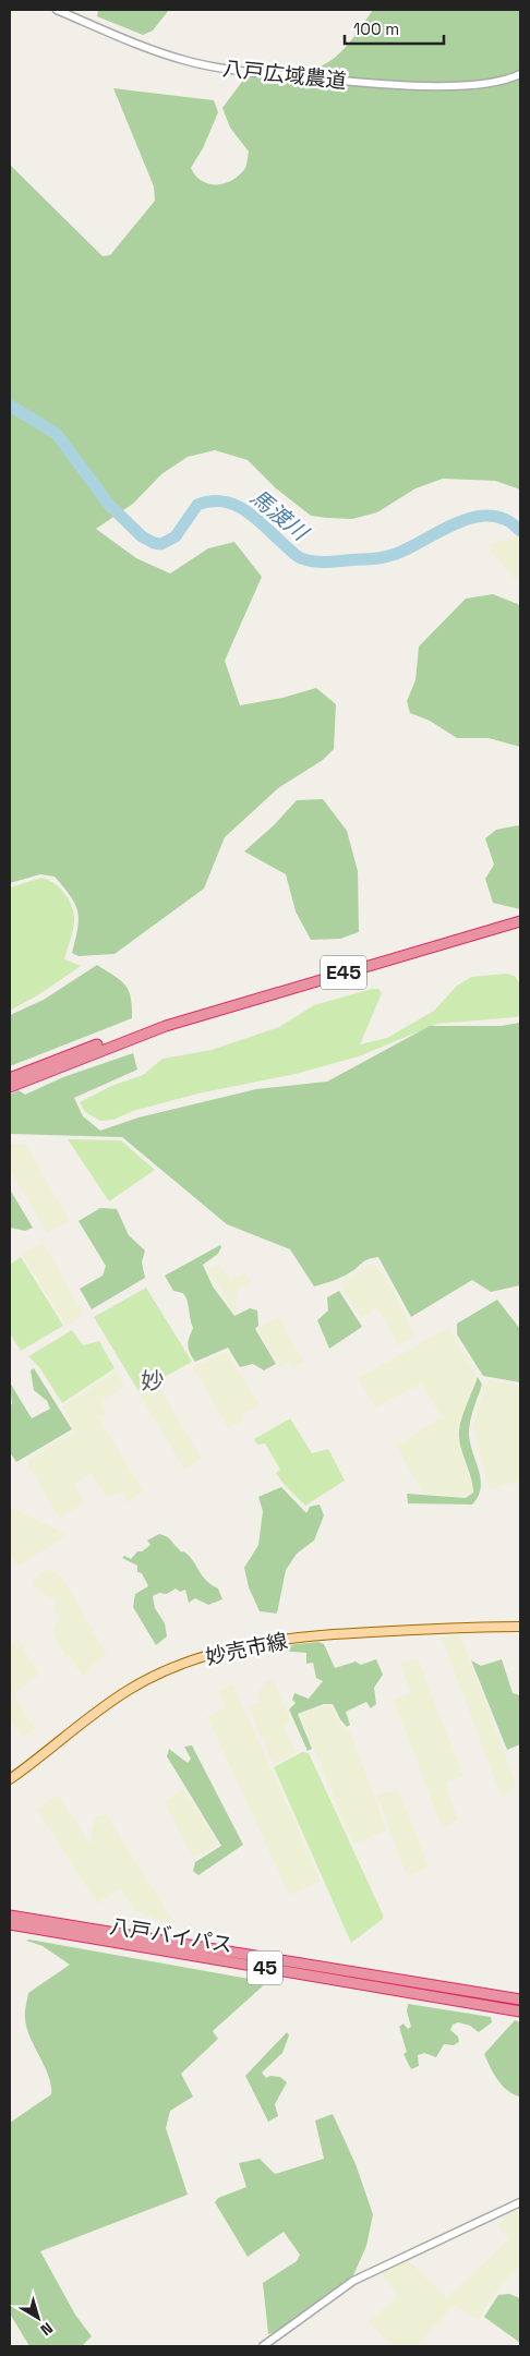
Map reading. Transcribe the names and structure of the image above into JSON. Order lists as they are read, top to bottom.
{
  "streets": {
    "highway": ["E45", "八戸バイパス", "45"],
    "main road": ["妙売市線"],
    "street": ["八戸広域農道"]
  },
  "districts": ["妙"],
  "water": ["馬渡川"],
  "scale_bar": "100 m",
  "north": "bottom right"
}
